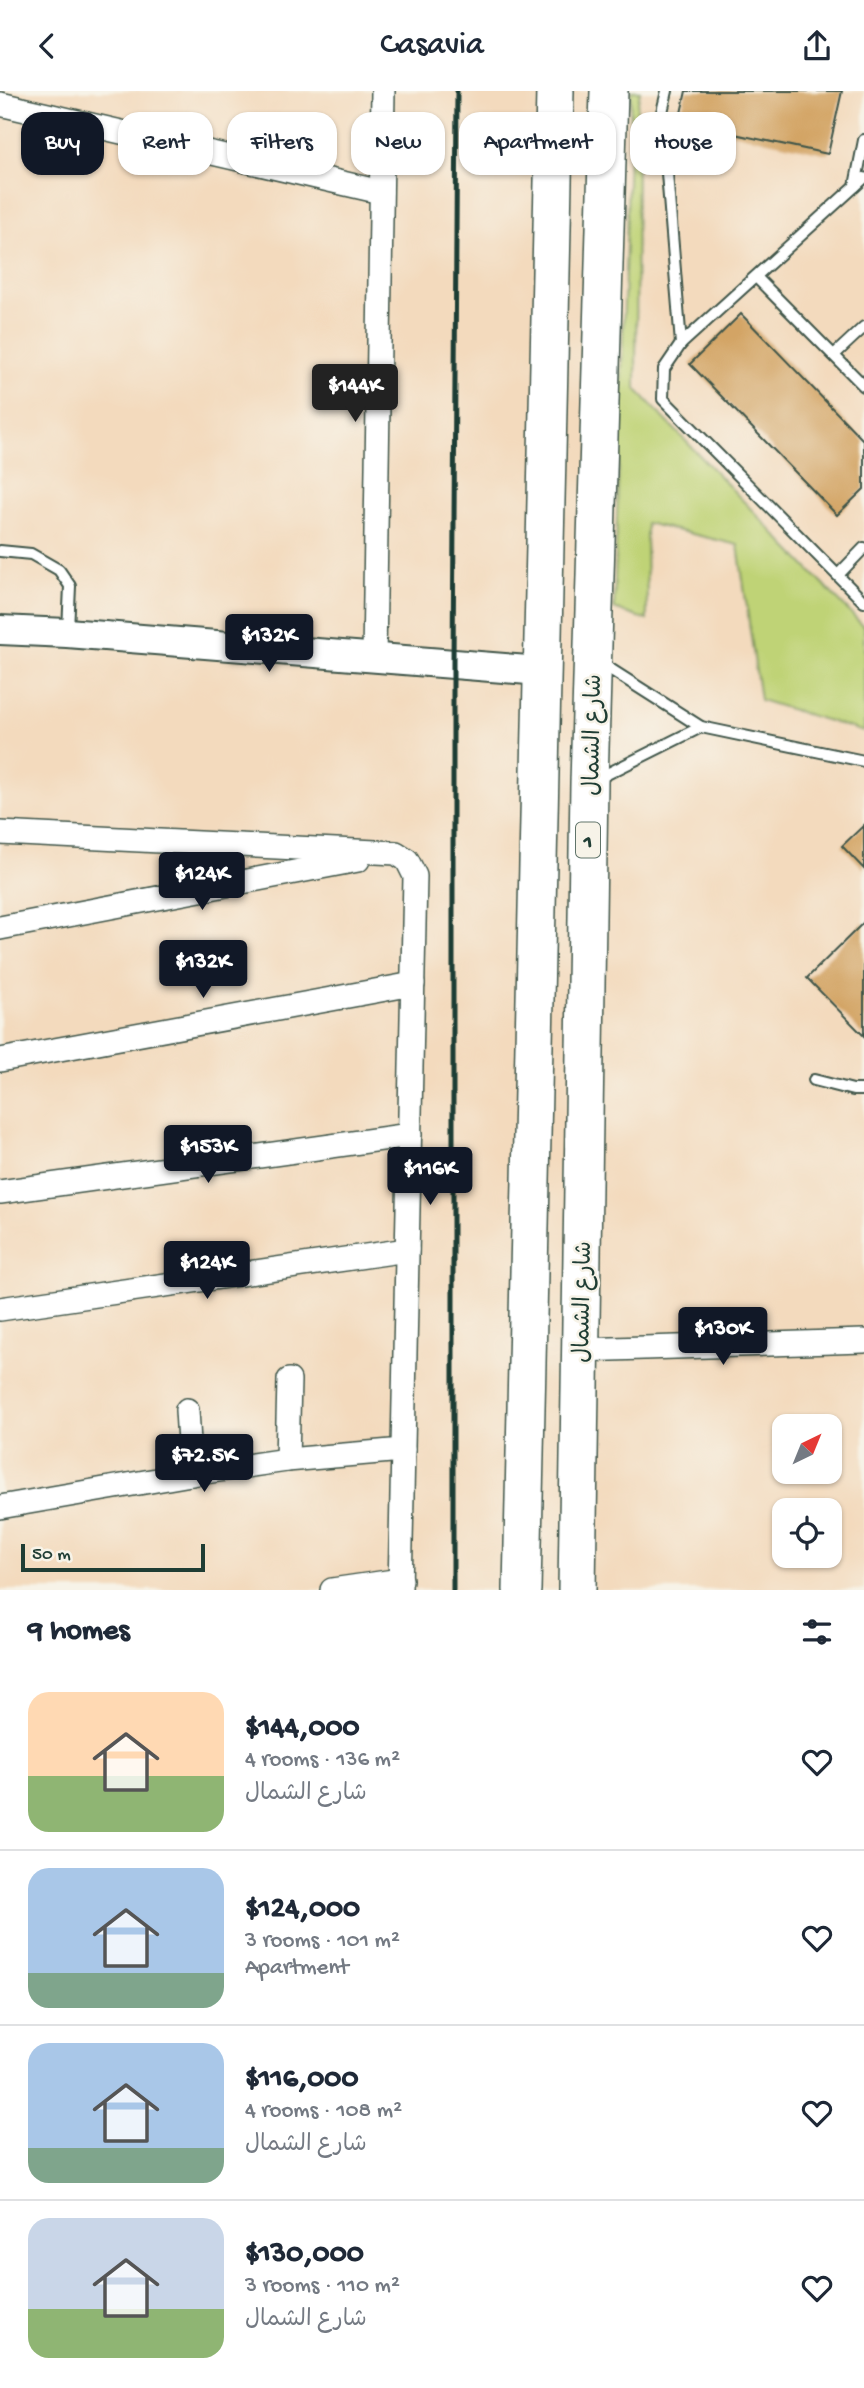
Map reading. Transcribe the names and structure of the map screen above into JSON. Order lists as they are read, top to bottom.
{
  "streets": {
    "highway": ["شارع الشمال", "1"]
  },
  "scale_bar": "50 m",
  "north": "top right",
  "page": {
    "header": "Casavia",
    "chip": [
      "Buy",
      "Rent",
      "Filters",
      "New",
      "Apartment",
      "House"
    ],
    "price": [
      "$144K",
      "$132K",
      "$124K",
      "$132K",
      "$153K",
      "$116K",
      "$124K",
      "$130K",
      "$72.5K"
    ],
    "scale": "50 m",
    "heading": "9 homes",
    "list": [
      {
        "name": "$144,000",
        "note": "4 rooms · 136 m² · شارع الشمال"
      },
      {
        "name": "$124,000",
        "note": "3 rooms · 101 m² · Apartment"
      },
      {
        "name": "$116,000",
        "note": "4 rooms · 108 m² · شارع الشمال"
      },
      {
        "name": "$130,000",
        "note": "3 rooms · 110 m² · شارع الشمال"
      }
    ]
  }
}
